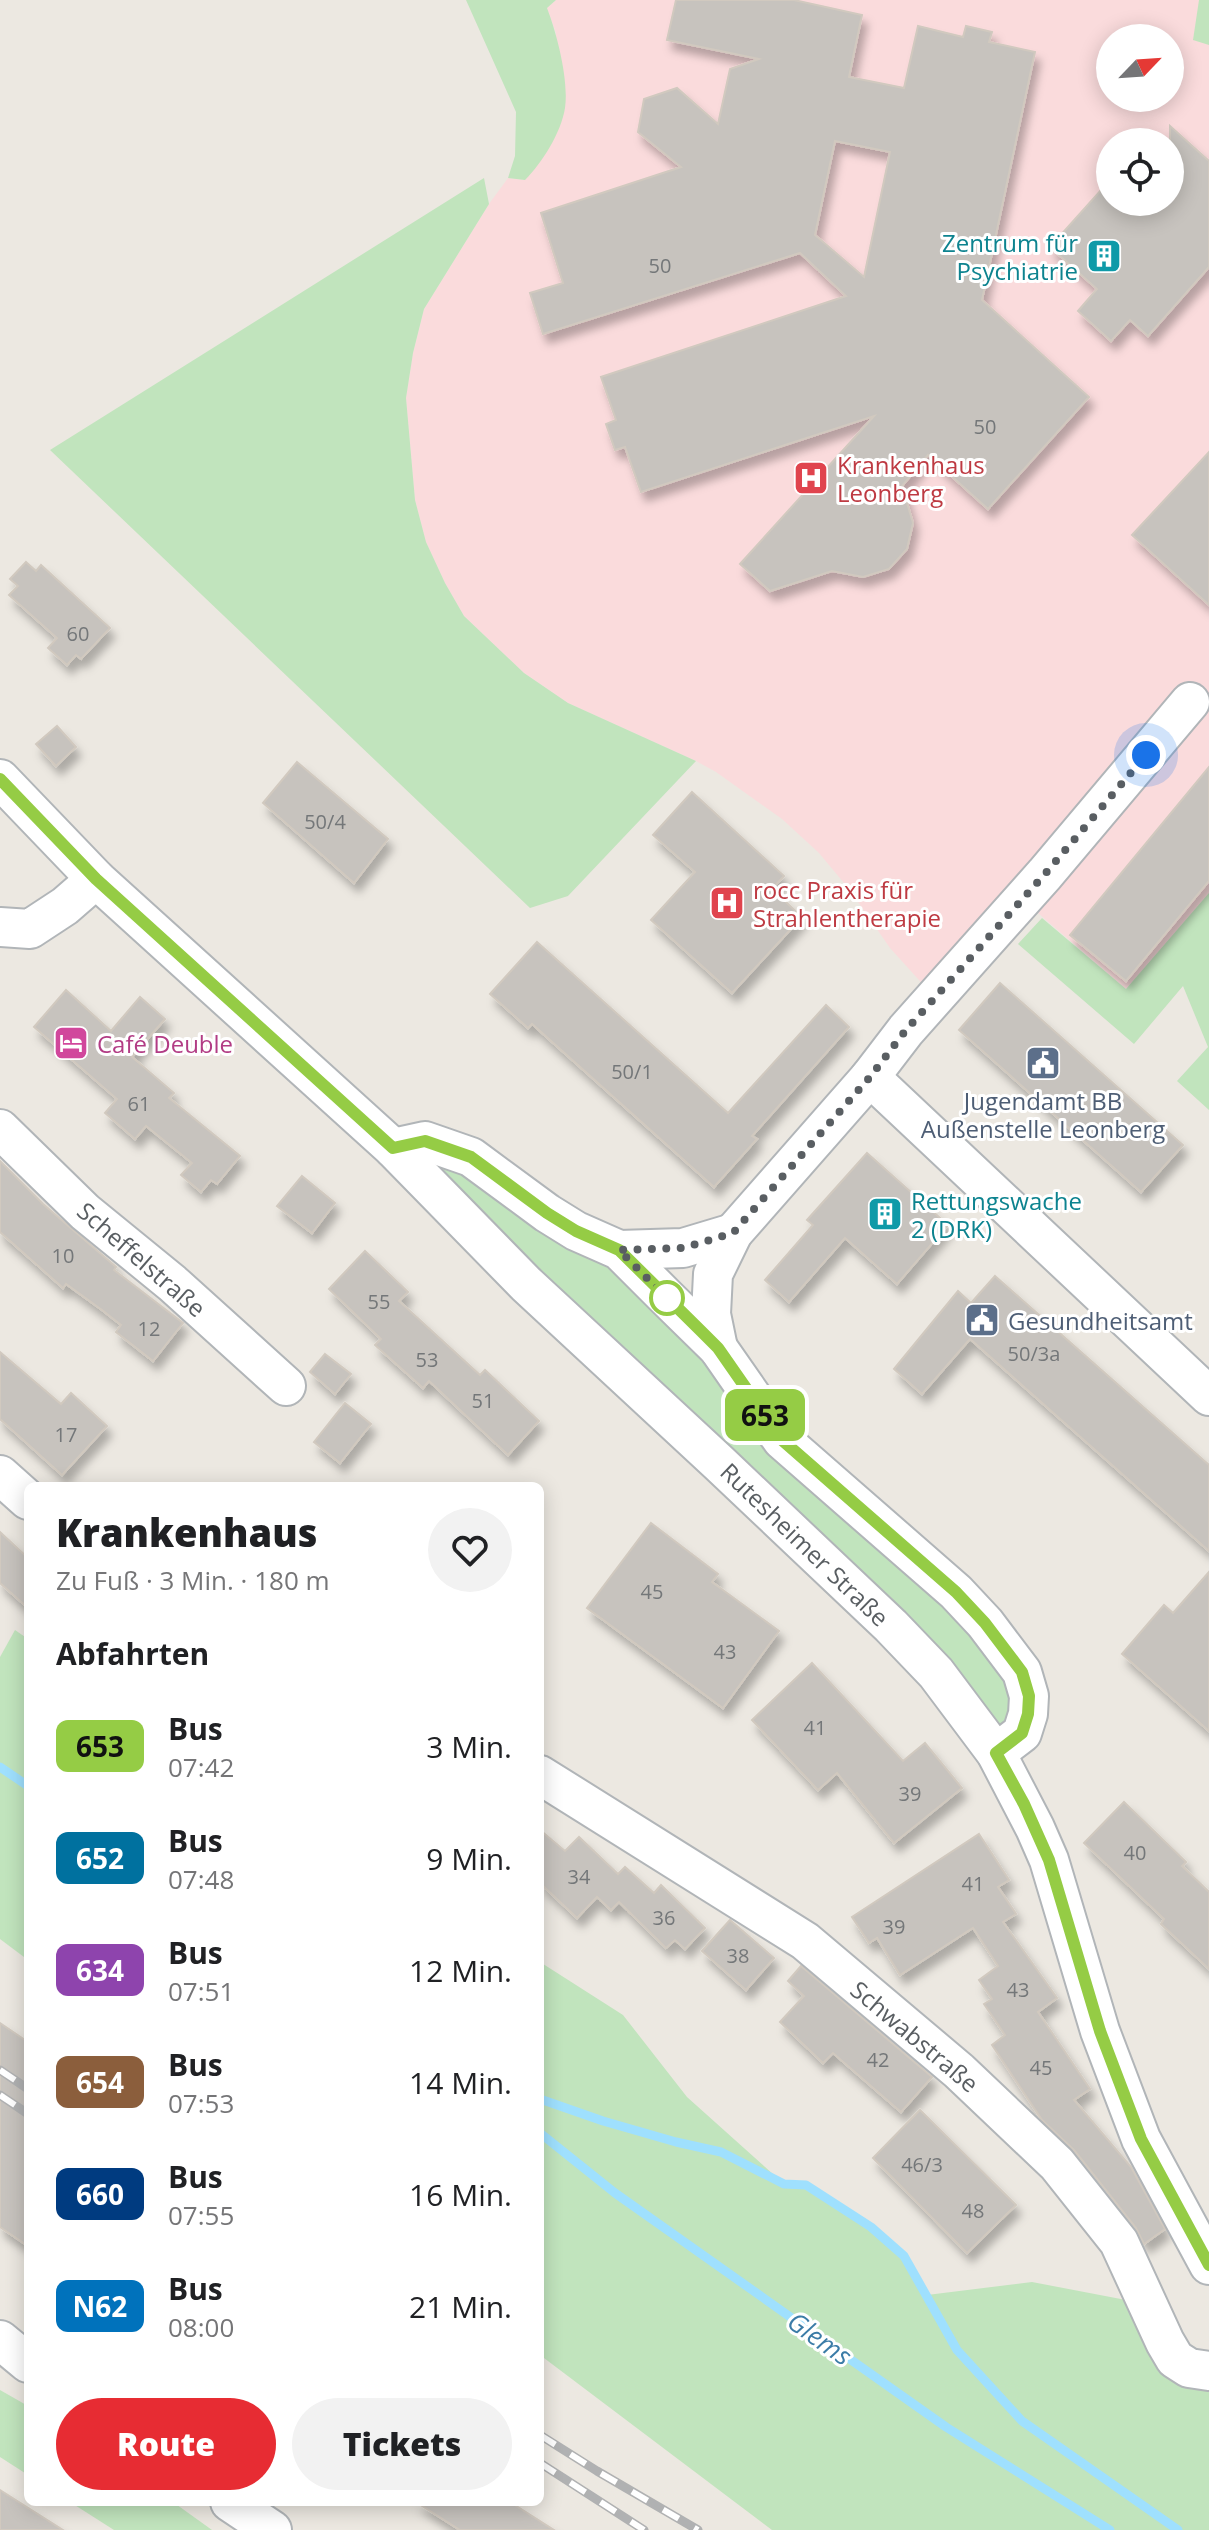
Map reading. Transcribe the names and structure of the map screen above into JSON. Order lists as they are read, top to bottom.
{
  "streets": {
    "street": ["Scheffelstraße", "Rutesheimer Straße", "Schwabstraße"]
  },
  "water": ["Glems"],
  "places": {
    "building": ["Zentrum für Psychiatrie", "Rettungswache 2 (DRK)"],
    "hospital": ["Krankenhaus Leonberg", "rocc Praxis für Strahlentherapie"],
    "hotel": ["Café Deuble"],
    "public building": ["Jugendamt BB Außenstelle Leonberg", "Gesundheitsamt"]
  },
  "lines": ["bus line 653"],
  "house_numbers": [
    "50",
    "50",
    "60",
    "50/4",
    "50/1",
    "61",
    "10",
    "55",
    "12",
    "50/3a",
    "53",
    "51",
    "17",
    "45",
    "43",
    "41",
    "39",
    "40",
    "34",
    "41",
    "36",
    "39",
    "38",
    "43",
    "42",
    "45",
    "46/3",
    "48"
  ],
  "north": "top right",
  "page": {
    "on_map": "653",
    "heading": [
      ["Krankenhaus", "Zu Fuß · 3 Min. · 180 m"],
      "Abfahrten"
    ],
    "list": [
      {
        "mark": "653",
        "name": "Bus",
        "note": "07:42",
        "value": "3 Min."
      },
      {
        "mark": "652",
        "name": "Bus",
        "note": "07:48",
        "value": "9 Min."
      },
      {
        "mark": "634",
        "name": "Bus",
        "note": "07:51",
        "value": "12 Min."
      },
      {
        "mark": "654",
        "name": "Bus",
        "note": "07:53",
        "value": "14 Min."
      },
      {
        "mark": "660",
        "name": "Bus",
        "note": "07:55",
        "value": "16 Min."
      },
      {
        "mark": "N62",
        "name": "Bus",
        "note": "08:00",
        "value": "21 Min."
      }
    ],
    "buttons": ["Route", "Tickets"]
  }
}
